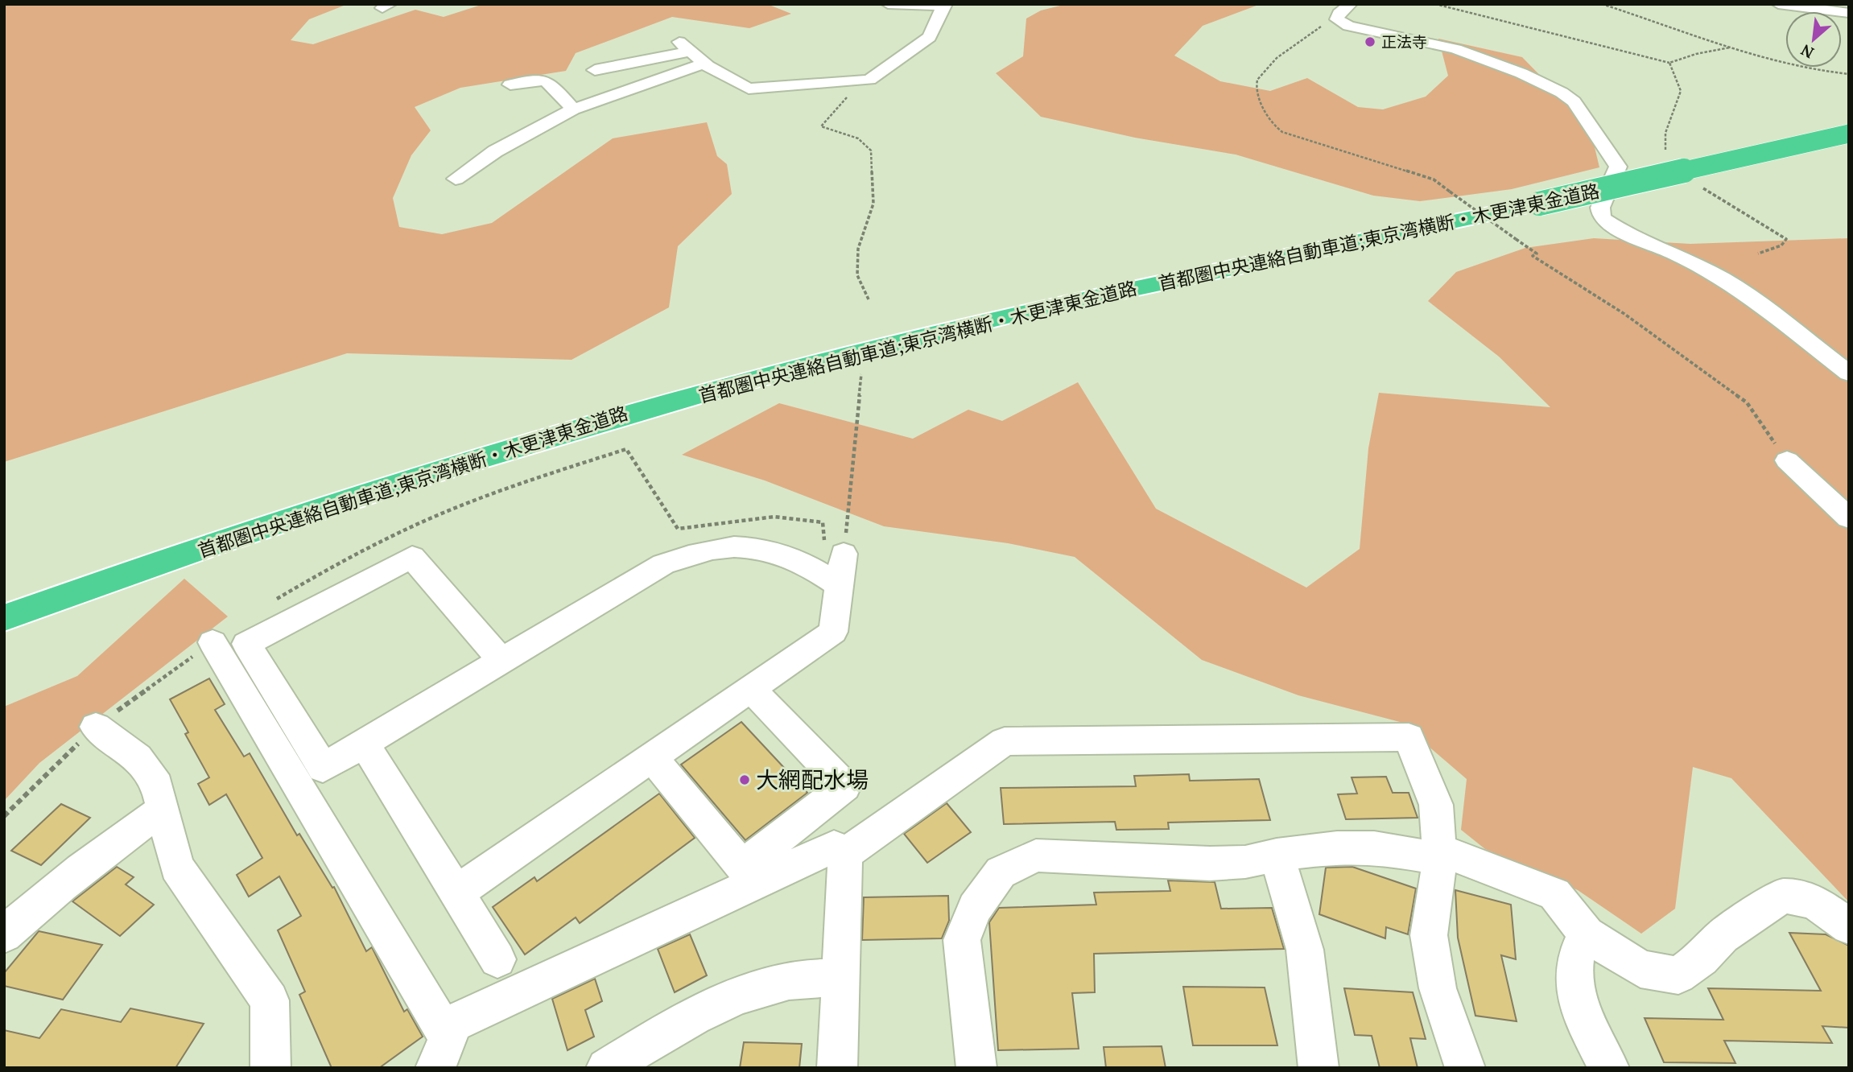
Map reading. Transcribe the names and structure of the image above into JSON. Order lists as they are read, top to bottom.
{
  "streets": {
    "highway": ["首都圏中央連絡自動車道;東京湾横断・木更津東金道路"]
  },
  "places": ["正法寺", "大網配水場"],
  "north": "bottom left"
}
